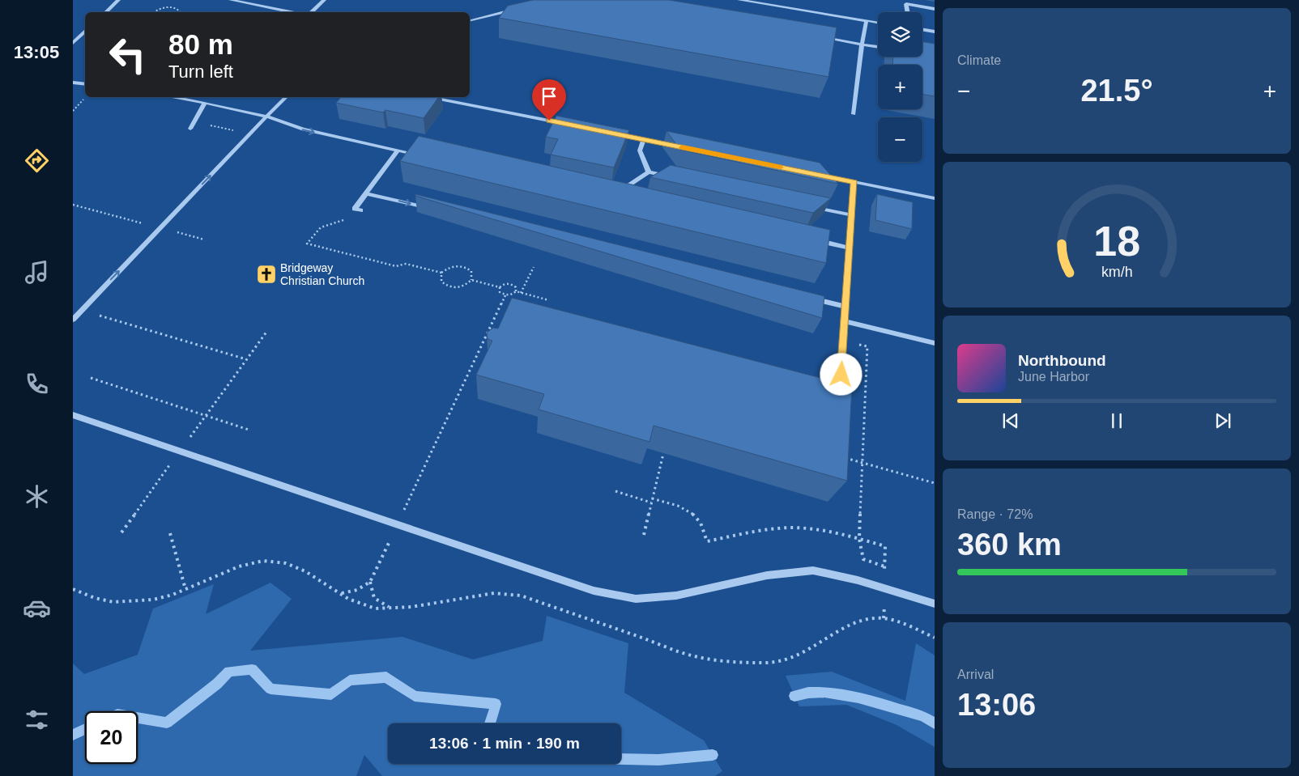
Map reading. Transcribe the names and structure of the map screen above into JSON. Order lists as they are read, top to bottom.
{
  "places": {
    "church": ["Bridgeway Christian Church"]
  },
  "page": {
    "tabs": "13:05",
    "tile": [
      "Climate",
      ["Range · 72%", "360 km"],
      ["Arrival", "13:06"]
    ],
    "map_buttons": ["+", "−"],
    "turn": ["80 m", "Turn left"],
    "heat": ["−", "21.5°", "+"],
    "song": ["Northbound", "June Harbor"],
    "limit": "20",
    "trip": "13:06 · 1 min · 190 m",
    "gauge": ["18", "km/h"]
  }
}
